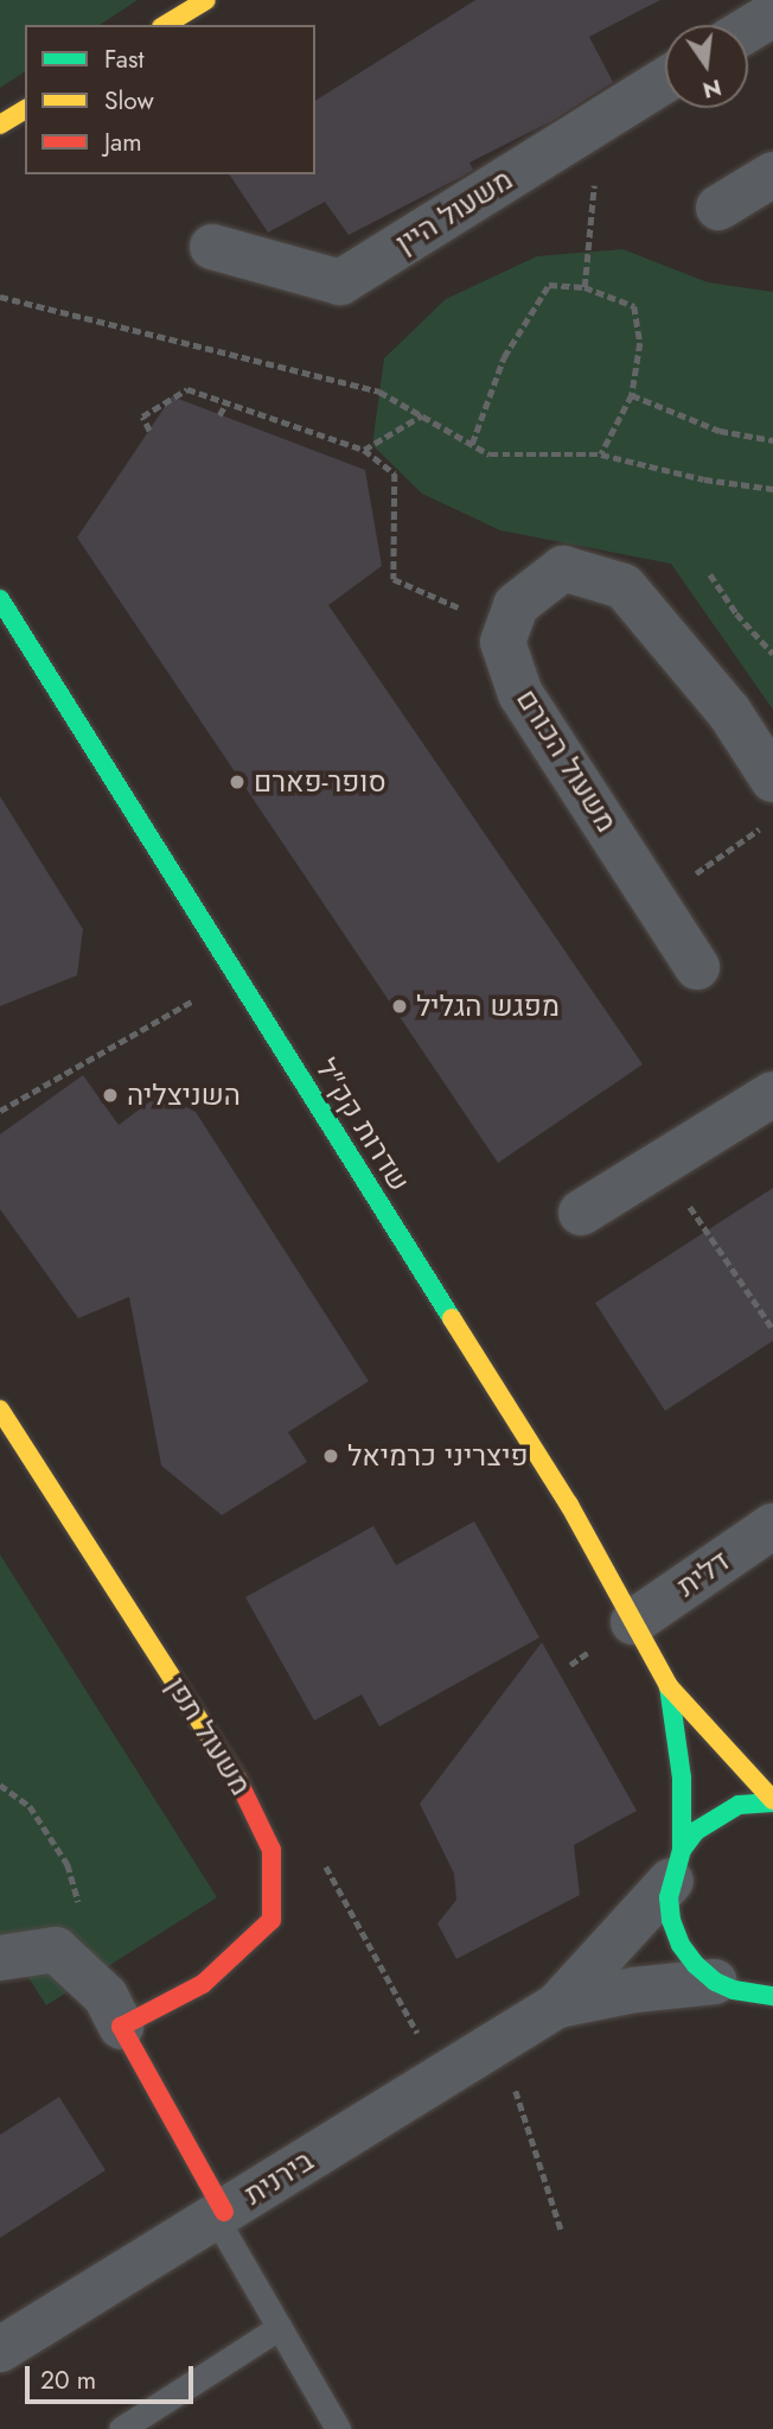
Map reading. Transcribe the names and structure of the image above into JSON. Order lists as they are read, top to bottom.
{
  "streets": {
    "street": [
      "משעול היין",
      "משעול הכורם",
      "שדרות קק\"ל",
      "דלית",
      "משעול תפן",
      "בירנית"
    ]
  },
  "crossings": [
    ["שדרות קק\"ל", "דלית"]
  ],
  "places": [
    "סופר-פארם",
    "מפגש הגליל",
    "השניצליה",
    "פיצריני כרמיאל"
  ],
  "legend": ["Fast", "Slow", "Jam"],
  "scale_bar": "20 m",
  "north": "bottom"
}
